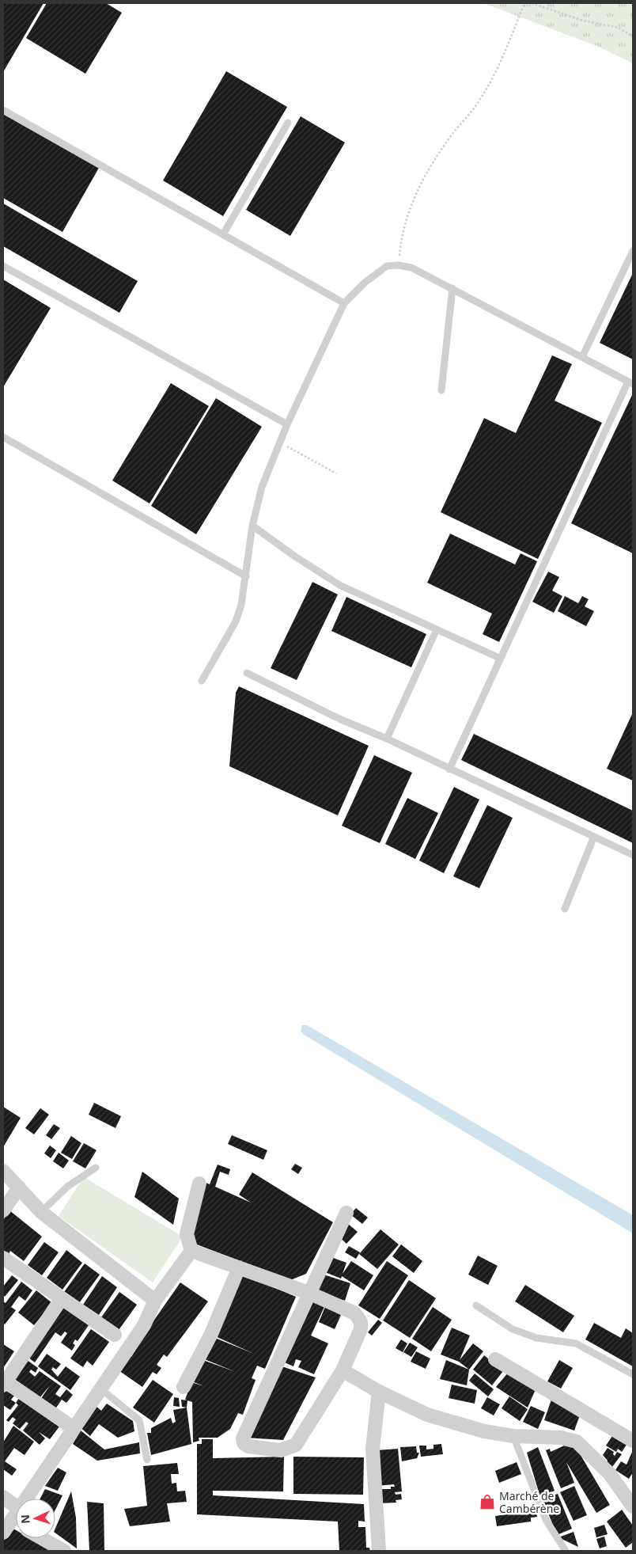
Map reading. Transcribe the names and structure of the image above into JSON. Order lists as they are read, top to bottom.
{
  "places": {
    "shop": ["Marché de Cambérène"]
  },
  "north": "left"
}
